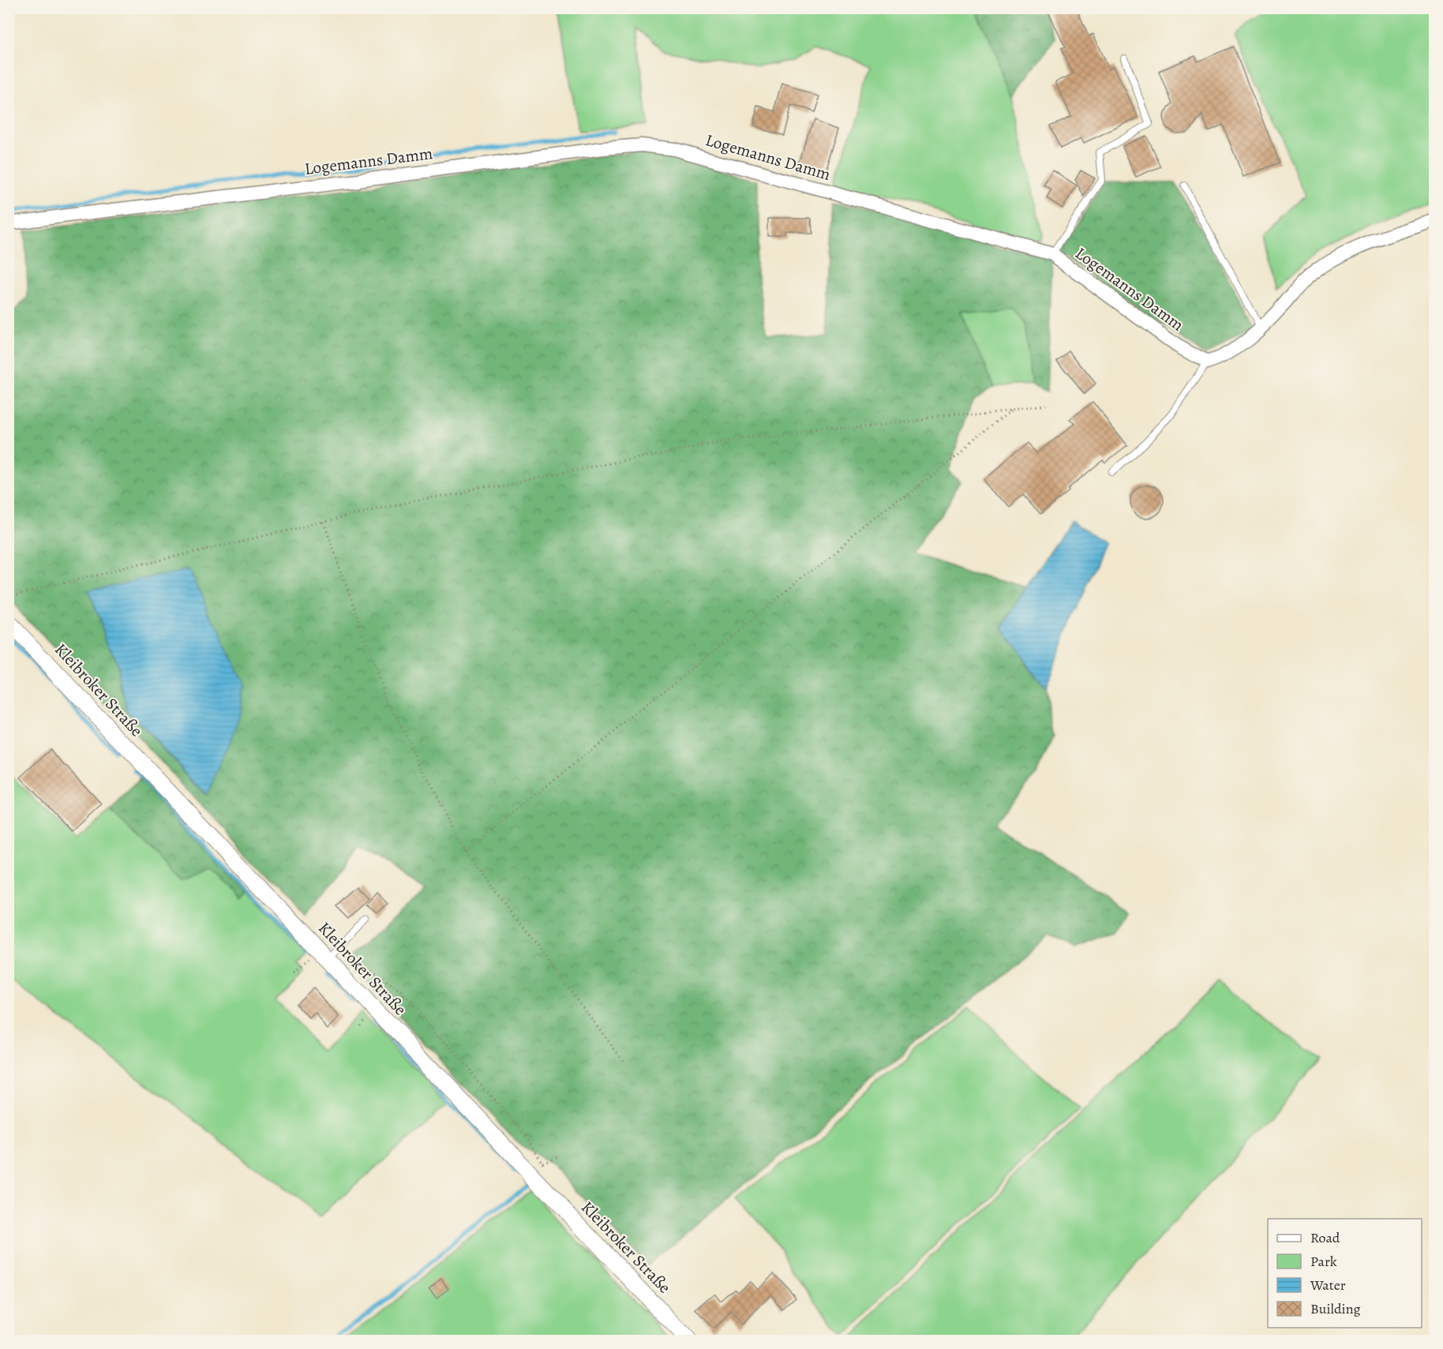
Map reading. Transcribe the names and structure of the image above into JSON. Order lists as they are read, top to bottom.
{
  "streets": {
    "street": ["Logemanns Damm", "Kleibroker Straße"]
  },
  "legend": [
    "Road",
    "Park",
    "Water",
    "Building"
  ]
}
